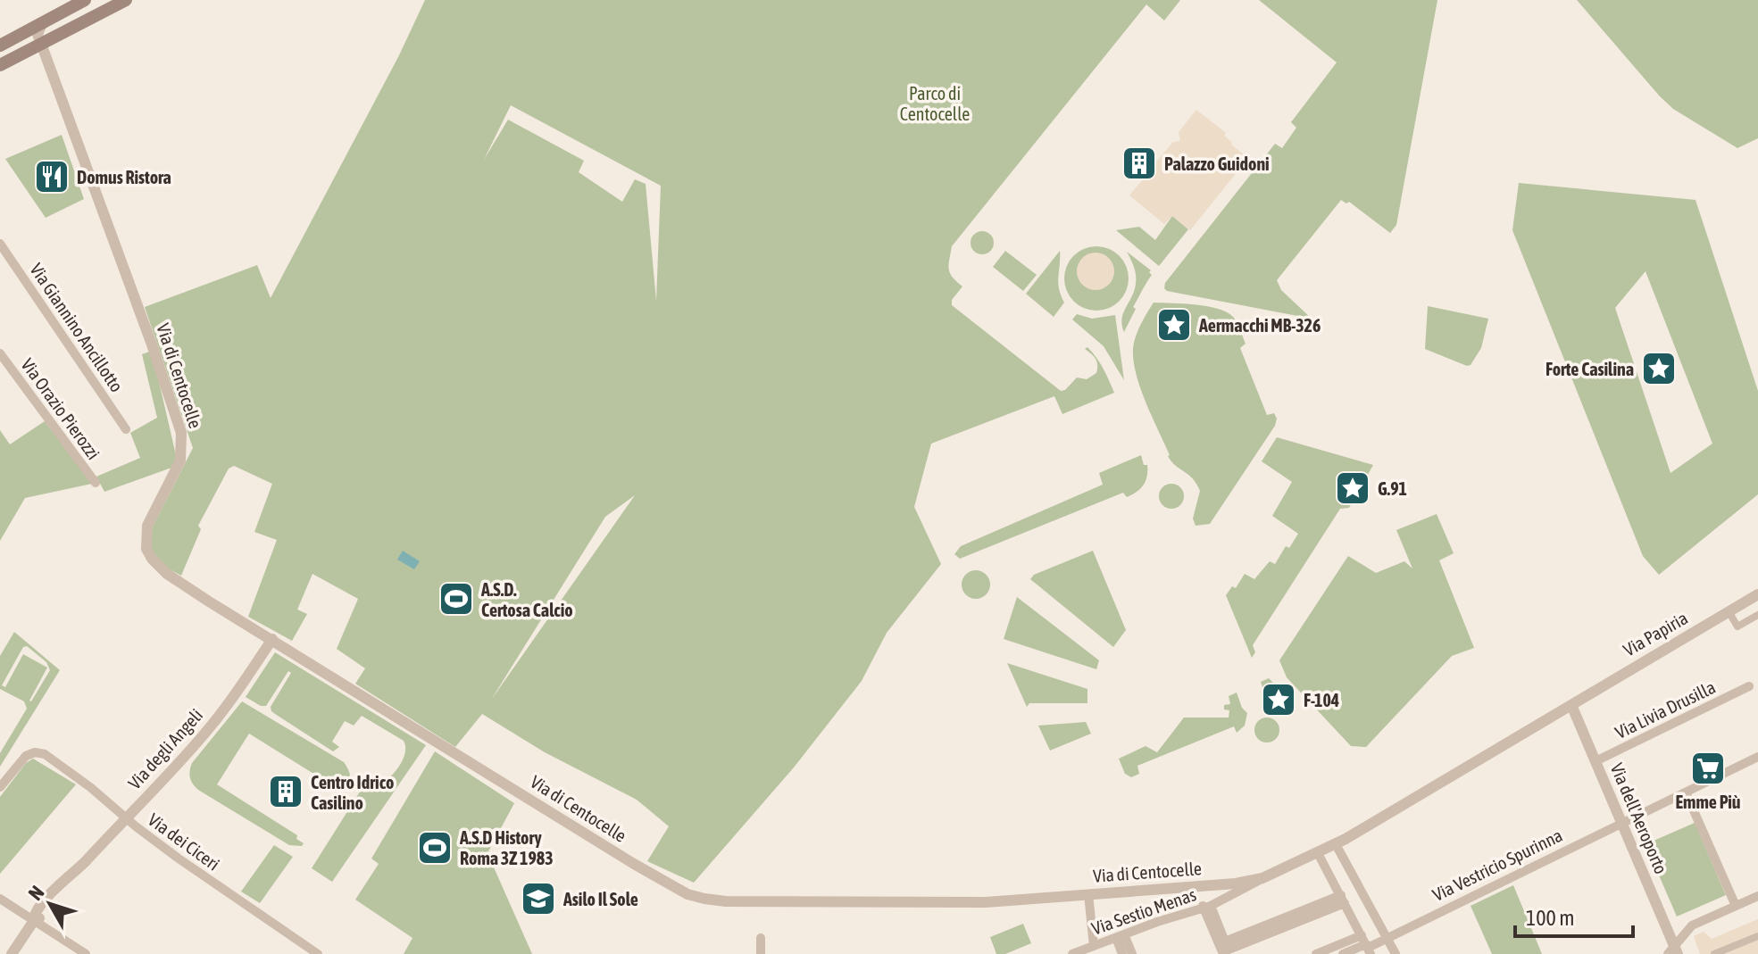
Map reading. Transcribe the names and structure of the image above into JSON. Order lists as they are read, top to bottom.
{
  "streets": {
    "street": [
      "Via Giannino Ancillotto",
      "Via di Centocelle",
      "Via Orazio Pierozzi",
      "Via Papiria",
      "Via Livia Drusilla",
      "Via degli Angeli",
      "Via dell'Aeroporto",
      "Via dei Ciceri",
      "Via Vestricio Spurinna",
      "Via Sestio Menas"
    ]
  },
  "crossings": [
    ["Via di Centocelle", "Via Papiria"],
    ["Via di Centocelle", "Via degli Angeli"],
    ["Via di Centocelle", "Via dell'Aeroporto"],
    ["Via di Centocelle", "Via Sestio Menas"],
    ["Via Papiria", "Via dell'Aeroporto"],
    ["Via Livia Drusilla", "Via dell'Aeroporto"],
    ["Via degli Angeli", "Via dei Ciceri"],
    ["Via dell'Aeroporto", "Via Vestricio Spurinna"]
  ],
  "parks": ["Parco di Centocelle"],
  "places": {
    "building": ["Palazzo Guidoni", "Centro Idrico Casilino"],
    "restaurant": ["Domus Ristora"],
    "place": [
      "Aermacchi MB-326",
      "Forte Casilina",
      "G.91",
      "F-104"
    ],
    "sports": ["A.S.D. Certosa Calcio", "A.S.D History Roma 3Z 1983"],
    "supermarket": ["Emme Più"],
    "school or university": ["Asilo Il Sole"]
  },
  "scale_bar": "100 m",
  "north": "top left"
}
